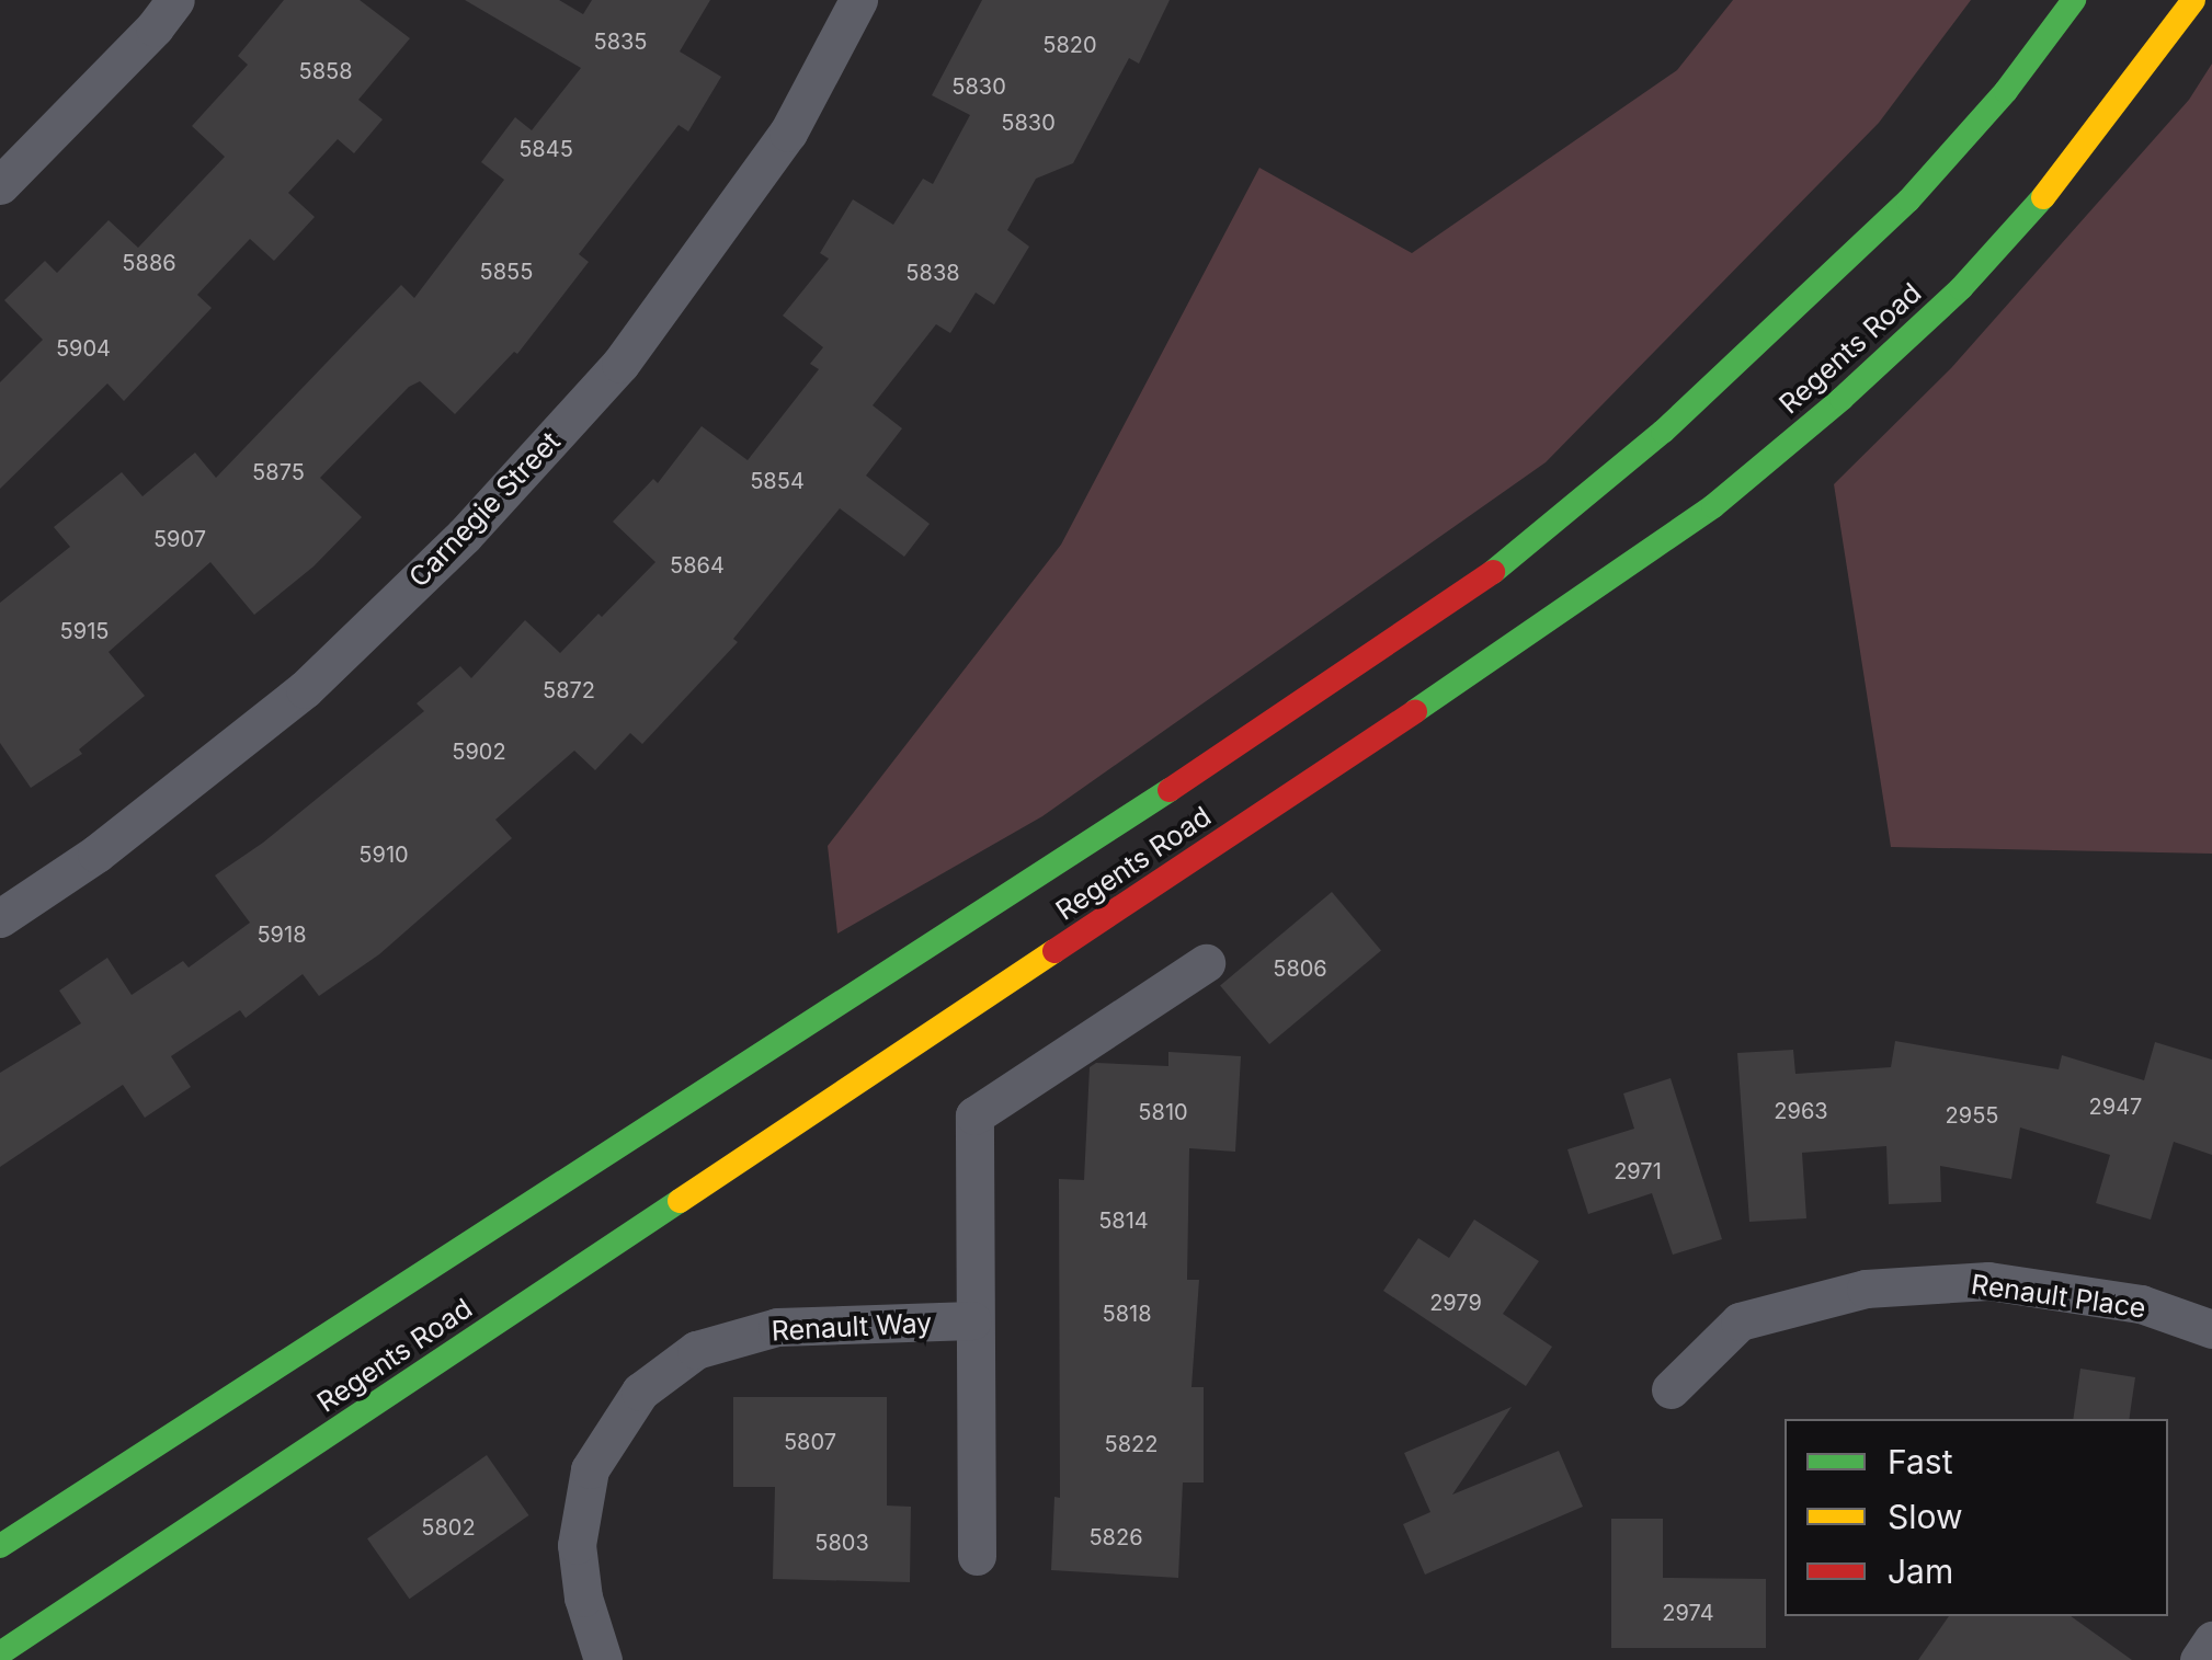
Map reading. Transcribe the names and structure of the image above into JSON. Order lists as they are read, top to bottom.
{
  "streets": {
    "main road": ["Regents Road"],
    "street": ["Carnegie Street", "Renault Place", "Renault Way"]
  },
  "house_numbers": [
    "5835",
    "5820",
    "5858",
    "5830",
    "5830",
    "5845",
    "5886",
    "5855",
    "5838",
    "5904",
    "5875",
    "5854",
    "5907",
    "5864",
    "5915",
    "5872",
    "5902",
    "5910",
    "5918",
    "5806",
    "2947",
    "2963",
    "5810",
    "2955",
    "2971",
    "5814",
    "2979",
    "5818",
    "5807",
    "5822",
    "5802",
    "5826",
    "5803",
    "2974"
  ],
  "legend": ["Fast", "Slow", "Jam"]
}
